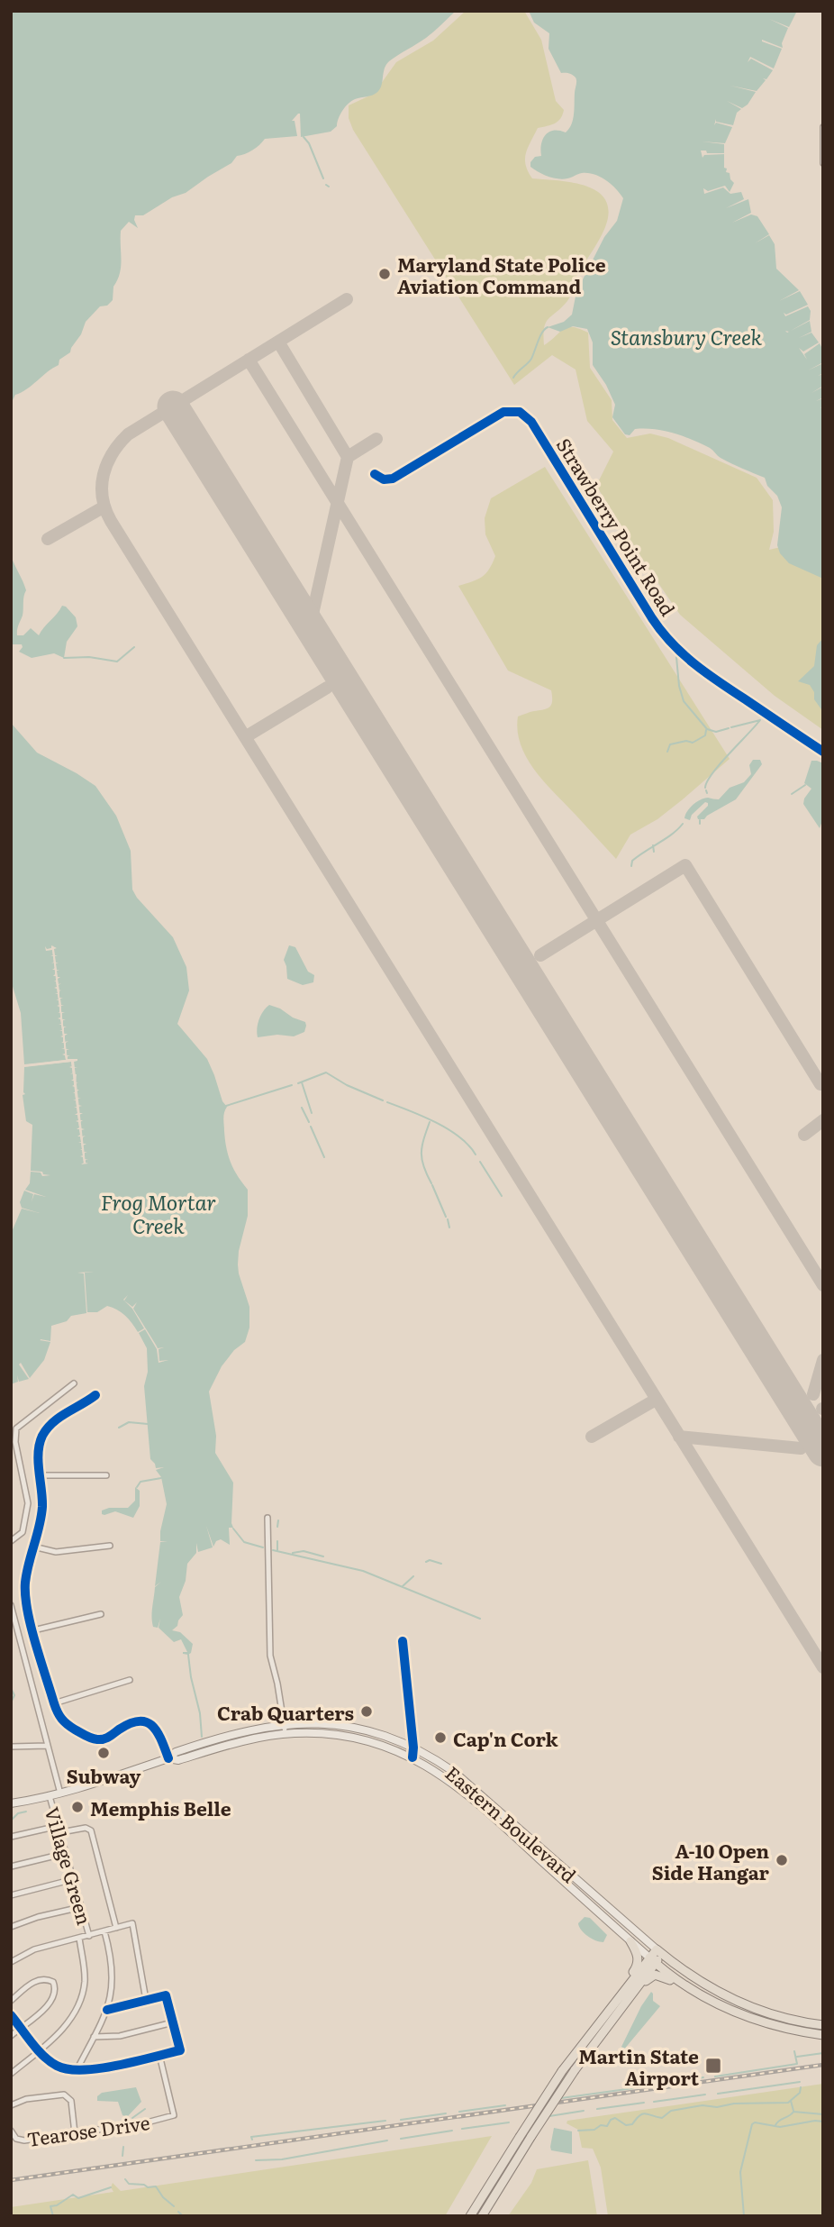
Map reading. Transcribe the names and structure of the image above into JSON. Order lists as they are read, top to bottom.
{
  "streets": {
    "main road": ["Eastern Boulevard"],
    "street": ["Strawberry Point Road", "Village Green", "Tearose Drive"]
  },
  "crossings": [
    ["Eastern Boulevard", "Village Green"]
  ],
  "water": ["Stansbury Creek", "Frog Mortar Creek"],
  "places": {
    "other": [
      "Maryland State Police Aviation Command",
      "Crab Quarters",
      "Cap'n Cork",
      "Subway",
      "Memphis Belle",
      "A-10 Open Side Hangar"
    ],
    "transit": ["Martin State Airport"]
  }
}
